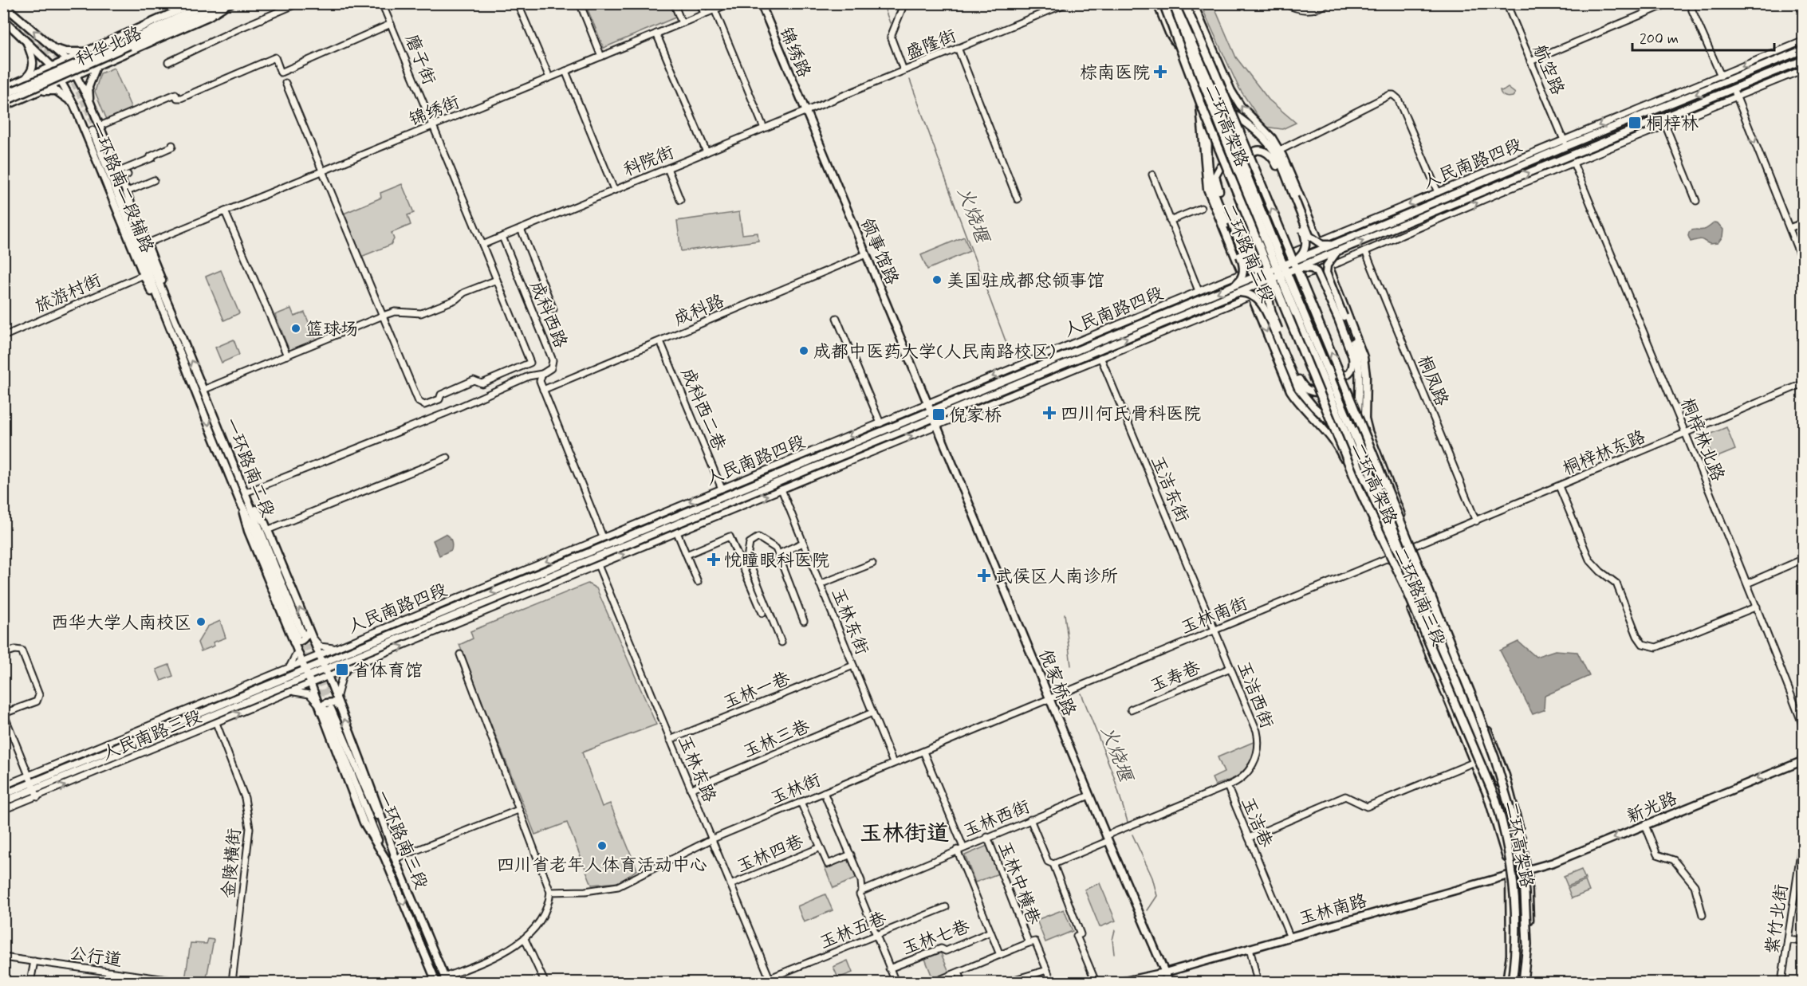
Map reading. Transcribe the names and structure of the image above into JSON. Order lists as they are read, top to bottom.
{
  "streets": {
    "highway": ["二环高架路"],
    "main road": [
      "科华北路",
      "锦绣路",
      "人民南路四段",
      "一环路南二段辅路",
      "领事馆路",
      "二环路南三段",
      "一环路南二段",
      "倪家桥路",
      "人民南路三段",
      "新光路",
      "一环路南三段",
      "玉林南路"
    ],
    "street": [
      "盛隆街",
      "磨子街",
      "航空路",
      "锦绣街",
      "科院街",
      "旅游村街",
      "成科路",
      "成科西路",
      "桐凤路",
      "成科西二巷",
      "桐梓林北路",
      "桐梓林东路",
      "玉洁东街",
      "玉林南街",
      "玉林东街",
      "玉寿巷",
      "玉林一巷",
      "玉洁西街",
      "玉林三巷",
      "玉林东路",
      "玉林街",
      "玉林西街",
      "玉洁巷",
      "玉林四巷",
      "金陵横街",
      "玉林中横巷",
      "紫竹北街",
      "玉林五巷",
      "玉林七巷",
      "公行道"
    ]
  },
  "crossings": [
    ["盛隆街", "锦绣路"],
    ["盛隆街", "科院街"],
    ["盛隆街", "领事馆路"],
    ["科华北路", "一环路南二段辅路"],
    ["锦绣路", "科院街"],
    ["锦绣路", "领事馆路"],
    ["磨子街", "锦绣街"],
    ["航空路", "人民南路四段"],
    ["锦绣街", "一环路南二段辅路"],
    ["二环高架路", "二环路南三段"],
    ["科院街", "领事馆路"],
    ["科院街", "成科西路"],
    ["人民南路四段", "领事馆路"],
    ["人民南路四段", "二环路南三段"],
    ["人民南路四段", "成科西路"],
    ["人民南路四段", "桐凤路"],
    ["人民南路四段", "成科西二巷"],
    ["人民南路四段", "桐梓林北路"],
    ["人民南路四段", "玉洁东街"],
    ["人民南路四段", "玉林东街"],
    ["人民南路四段", "倪家桥路"],
    ["人民南路四段", "人民南路三段"],
    ["人民南路四段", "玉林东路"],
    ["一环路南二段辅路", "旅游村街"],
    ["一环路南二段辅路", "一环路南二段"],
    ["领事馆路", "成科路"],
    ["领事馆路", "倪家桥路"],
    ["二环路南三段", "桐梓林东路"],
    ["二环路南三段", "玉林南街"],
    ["二环路南三段", "新光路"],
    ["二环路南三段", "玉林南路"],
    ["成科路", "成科西路"],
    ["成科路", "成科西二巷"],
    ["桐凤路", "桐梓林东路"],
    ["桐梓林北路", "桐梓林东路"],
    ["玉洁东街", "玉林南街"],
    ["玉洁东街", "玉洁西街"],
    ["玉林南街", "倪家桥路"],
    ["玉林南街", "玉洁西街"],
    ["玉林南街", "玉林街"],
    ["玉林东街", "玉林一巷"],
    ["玉林东街", "玉林三巷"],
    ["玉林东街", "玉林街"],
    ["玉寿巷", "玉洁西街"],
    ["倪家桥路", "玉林街"],
    ["倪家桥路", "玉林西街"],
    ["倪家桥路", "玉洁巷"],
    ["倪家桥路", "玉林南路"],
    ["玉林一巷", "玉林东路"],
    ["玉洁西街", "玉洁巷"],
    ["人民南路三段", "金陵横街"],
    ["玉林三巷", "玉林东路"],
    ["玉林东路", "玉林街"],
    ["玉林东路", "玉林四巷"],
    ["玉林东路", "玉林五巷"],
    ["新光路", "玉林南路"],
    ["玉林西街", "玉林中横巷"],
    ["玉洁巷", "玉林南路"]
  ],
  "one_way": ["新光路"],
  "districts": ["玉林街道"],
  "water": ["火烧堰"],
  "places": {
    "health": [
      "棕南医院",
      "四川何氏骨科医院",
      "悦瞳眼科医院",
      "武侯区人南诊所"
    ],
    "transit": ["桐梓林", "倪家桥", "省体育馆"],
    "other": [
      "美国驻成都总领事馆",
      "篮球场",
      "成都中医药大学(人民南路校区)",
      "西华大学人南校区",
      "四川省老年人体育活动中心"
    ]
  },
  "scale_bar": "200 m"
}
